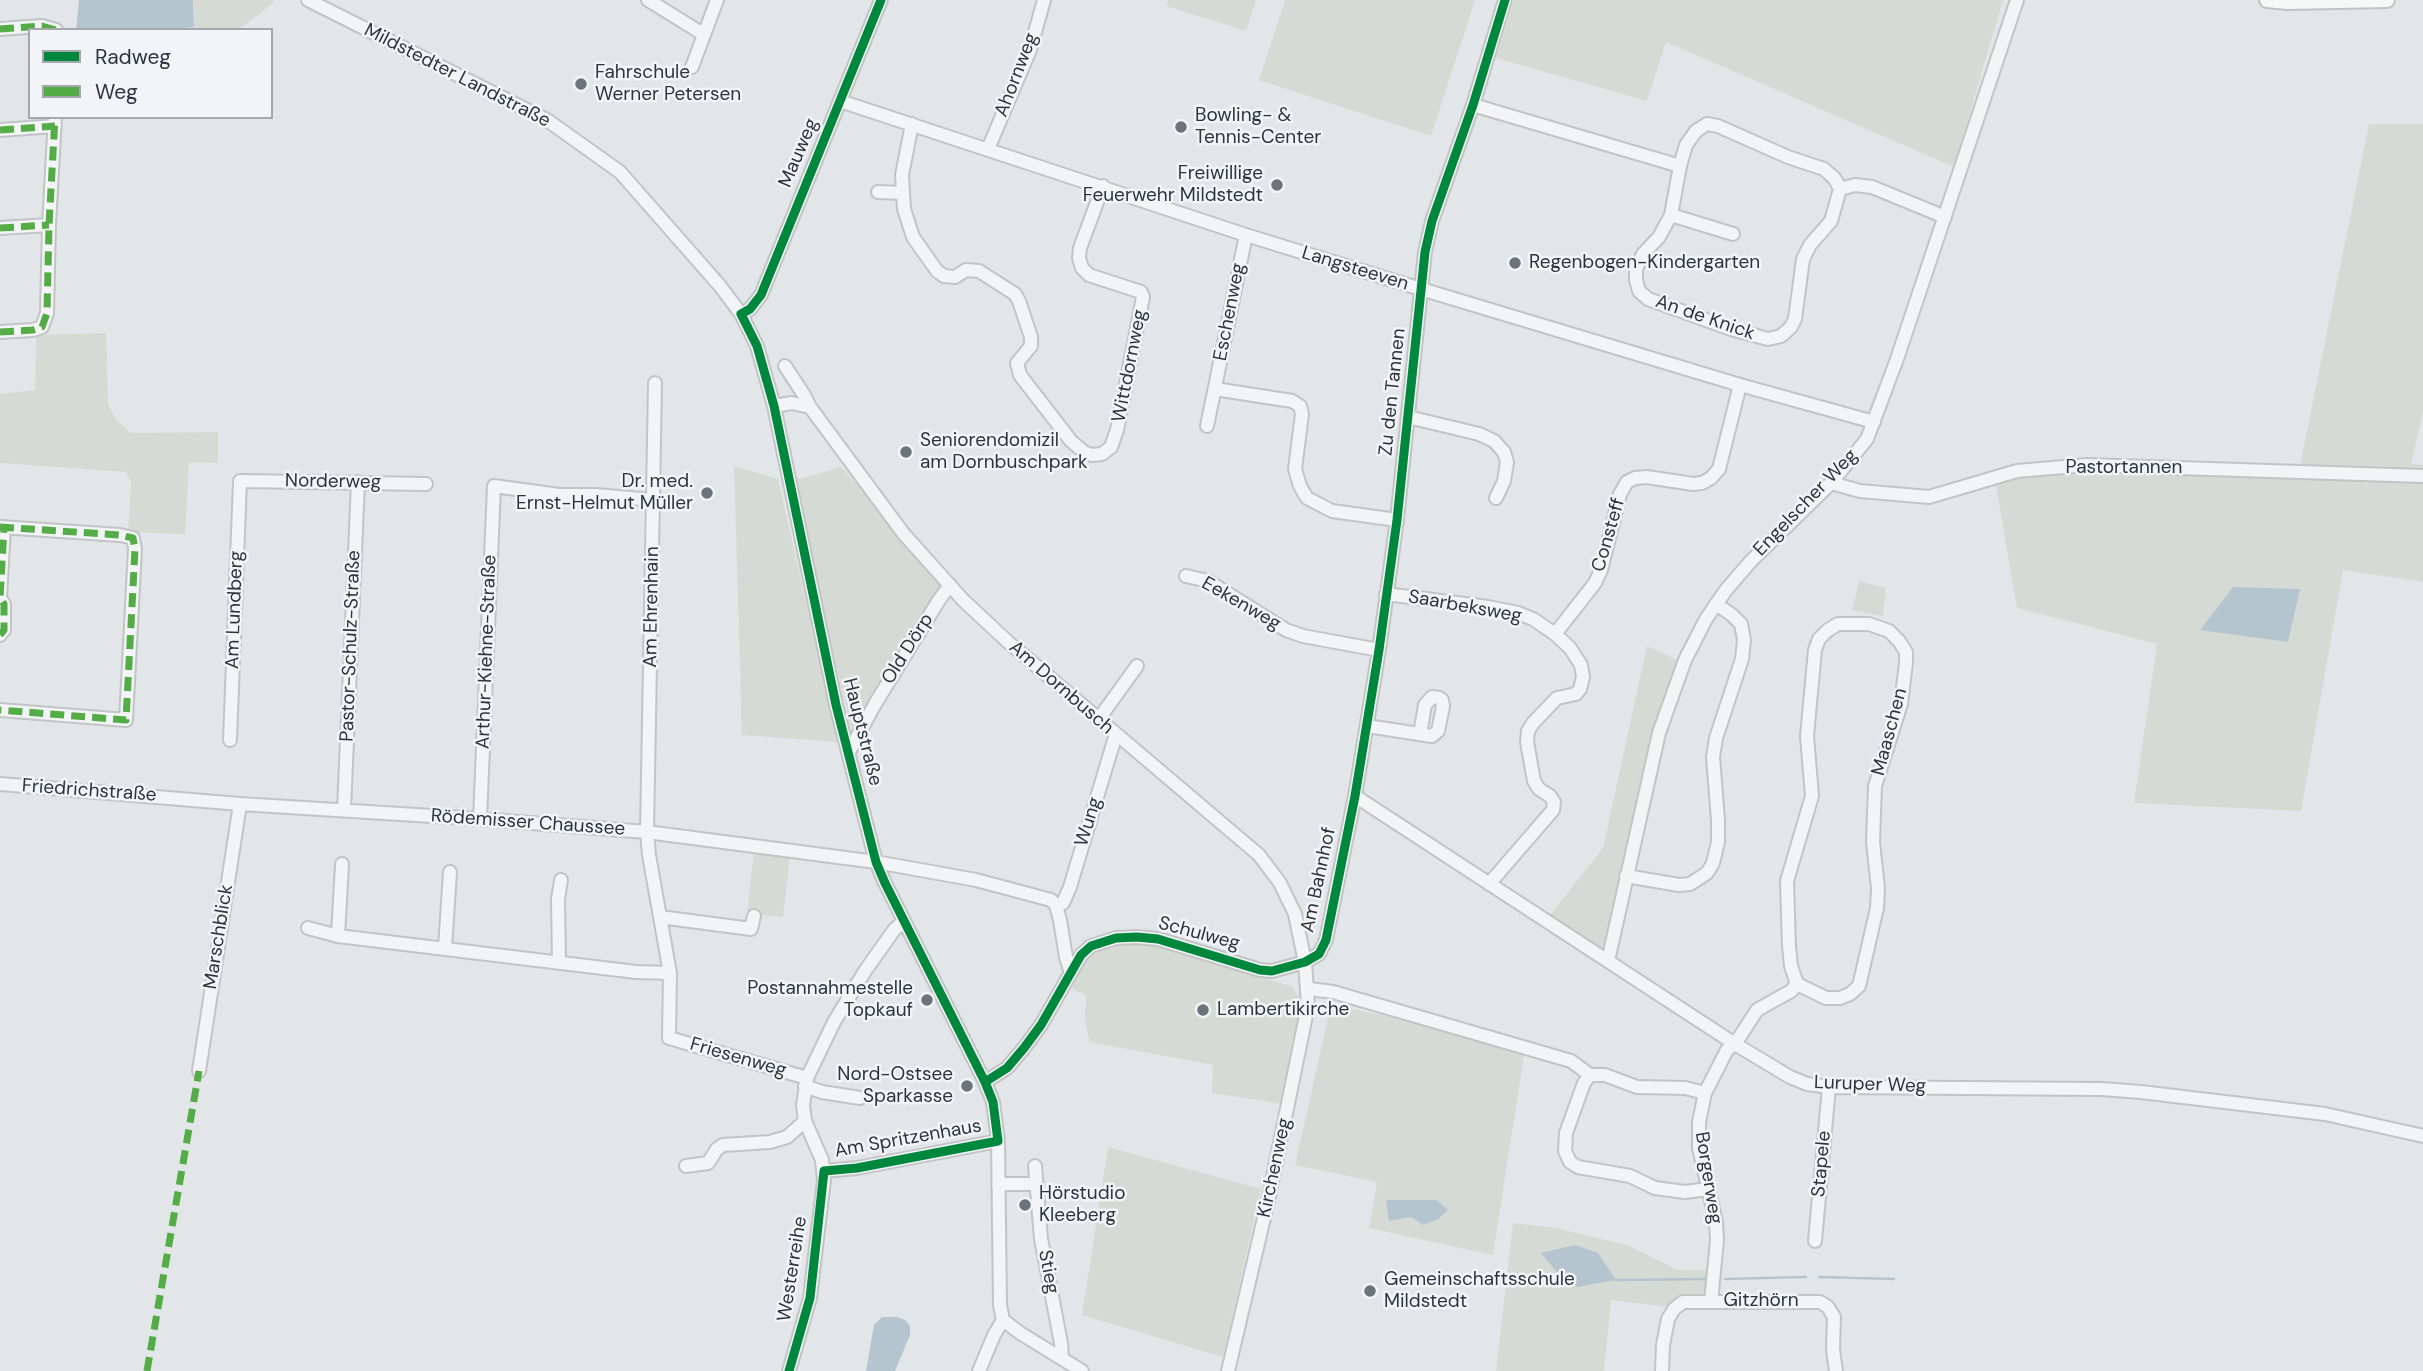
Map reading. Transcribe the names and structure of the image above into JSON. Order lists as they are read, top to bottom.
{
  "streets": {
    "street": [
      "Ahornweg",
      "Mildstedter Landstraße",
      "Mauweg",
      "Langsteeven",
      "Eschenweg",
      "An de Knick",
      "Wittdornweg",
      "Zu den Tannen",
      "Pastortannen",
      "Norderweg",
      "Engelscher Weg",
      "Consteff",
      "Eekenweg",
      "Am Ehrenhain",
      "Saarbeksweg",
      "Am Lundberg",
      "Pastor-Schulz-Straße",
      "Old Dörp",
      "Arthur-Kiehne-Straße",
      "Am Dornbusch",
      "Hauptstraße",
      "Maaschen",
      "Friedrichstraße",
      "Wung",
      "Rödemisser Chaussee",
      "Am Bahnhof",
      "Schulweg",
      "Marschblick",
      "Friesenweg",
      "Luruper Weg",
      "Am Spritzenhaus",
      "Stapele",
      "Kirchenweg",
      "Borgerweg",
      "Westerreihe",
      "Stieg",
      "Gitzhörn"
    ]
  },
  "crossings": [
    ["Ahornweg", "Langsteeven"],
    ["Mildstedter Landstraße", "Mauweg"],
    ["Mildstedter Landstraße", "Hauptstraße"],
    ["Mauweg", "Langsteeven"],
    ["Mauweg", "Hauptstraße"],
    ["Langsteeven", "Eschenweg"],
    ["Langsteeven", "Wittdornweg"],
    ["Langsteeven", "Zu den Tannen"],
    ["Langsteeven", "Engelscher Weg"],
    ["Langsteeven", "Consteff"],
    ["Eschenweg", "Zu den Tannen"],
    ["Zu den Tannen", "Eekenweg"],
    ["Zu den Tannen", "Saarbeksweg"],
    ["Zu den Tannen", "Am Bahnhof"],
    ["Zu den Tannen", "Luruper Weg"],
    ["Pastortannen", "Engelscher Weg"],
    ["Norderweg", "Am Lundberg"],
    ["Norderweg", "Pastor-Schulz-Straße"],
    ["Engelscher Weg", "Luruper Weg"],
    ["Consteff", "Saarbeksweg"],
    ["Am Ehrenhain", "Arthur-Kiehne-Straße"],
    ["Am Ehrenhain", "Rödemisser Chaussee"],
    ["Am Ehrenhain", "Friesenweg"],
    ["Saarbeksweg", "Luruper Weg"],
    ["Pastor-Schulz-Straße", "Rödemisser Chaussee"],
    ["Old Dörp", "Am Dornbusch"],
    ["Old Dörp", "Hauptstraße"],
    ["Arthur-Kiehne-Straße", "Rödemisser Chaussee"],
    ["Am Dornbusch", "Wung"],
    ["Am Dornbusch", "Am Bahnhof"],
    ["Am Dornbusch", "Schulweg"],
    ["Am Dornbusch", "Kirchenweg"],
    ["Hauptstraße", "Rödemisser Chaussee"],
    ["Hauptstraße", "Schulweg"],
    ["Hauptstraße", "Am Spritzenhaus"],
    ["Hauptstraße", "Westerreihe"],
    ["Friedrichstraße", "Rödemisser Chaussee"],
    ["Rödemisser Chaussee", "Marschblick"],
    ["Am Bahnhof", "Schulweg"],
    ["Am Bahnhof", "Luruper Weg"],
    ["Am Bahnhof", "Kirchenweg"],
    ["Schulweg", "Kirchenweg"],
    ["Friesenweg", "Westerreihe"],
    ["Luruper Weg", "Stapele"],
    ["Luruper Weg", "Borgerweg"],
    ["Am Spritzenhaus", "Westerreihe"],
    ["Borgerweg", "Gitzhörn"]
  ],
  "places": [
    "Fahrschule Werner Petersen",
    "Bowling- & Tennis-Center",
    "Freiwillige Feuerwehr Mildstedt",
    "Regenbogen-Kindergarten",
    "Seniorendomizil am Dornbuschpark",
    "Dr. med. Ernst-Helmut Müller",
    "Postannahmestelle Topkauf",
    "Lambertikirche",
    "Nord-Ostsee Sparkasse",
    "Hörstudio Kleeberg",
    "Gemeinschaftsschule Mildstedt"
  ],
  "legend": ["Radweg", "Weg"]
}
